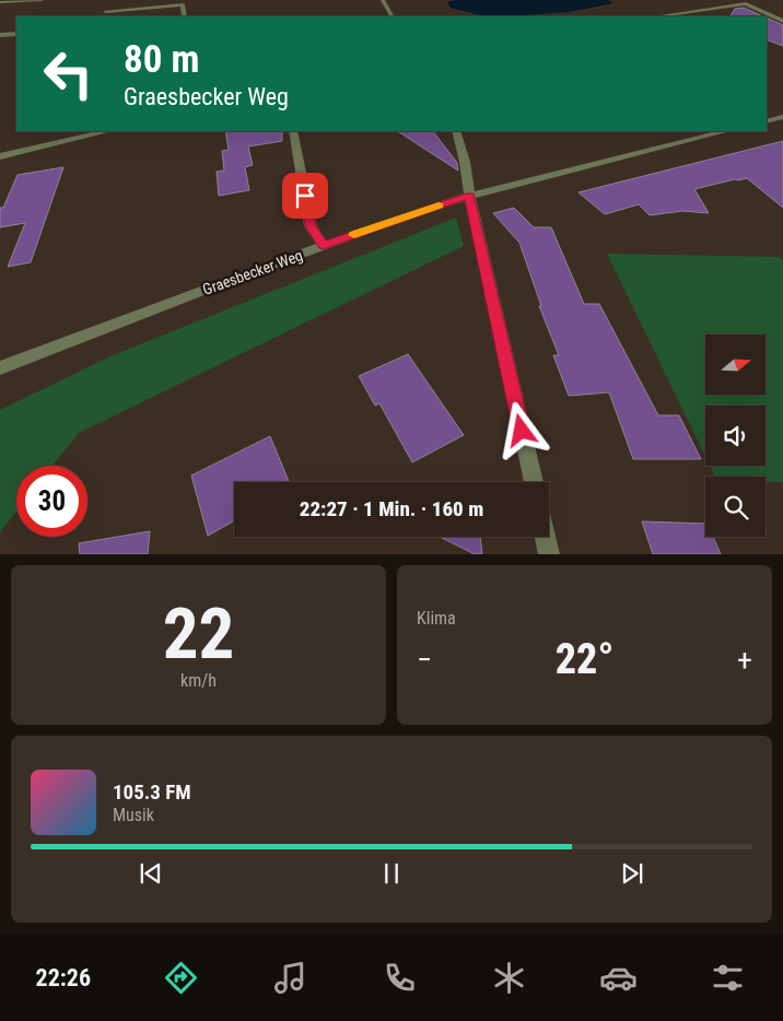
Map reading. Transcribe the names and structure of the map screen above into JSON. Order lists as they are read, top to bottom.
{
  "streets": {
    "street": ["Graesbecker Weg"]
  },
  "north": "right",
  "page": {
    "turn": ["80 m", "Graesbecker Weg"],
    "limit": "30",
    "trip": "22:27 · 1 Min. · 160 m",
    "tile": [
      ["22", "km/h"],
      "Klima"
    ],
    "heat": ["−", "22°", "+"],
    "song": ["105.3 FM", "Musik"],
    "tabs": "22:26"
  }
}
